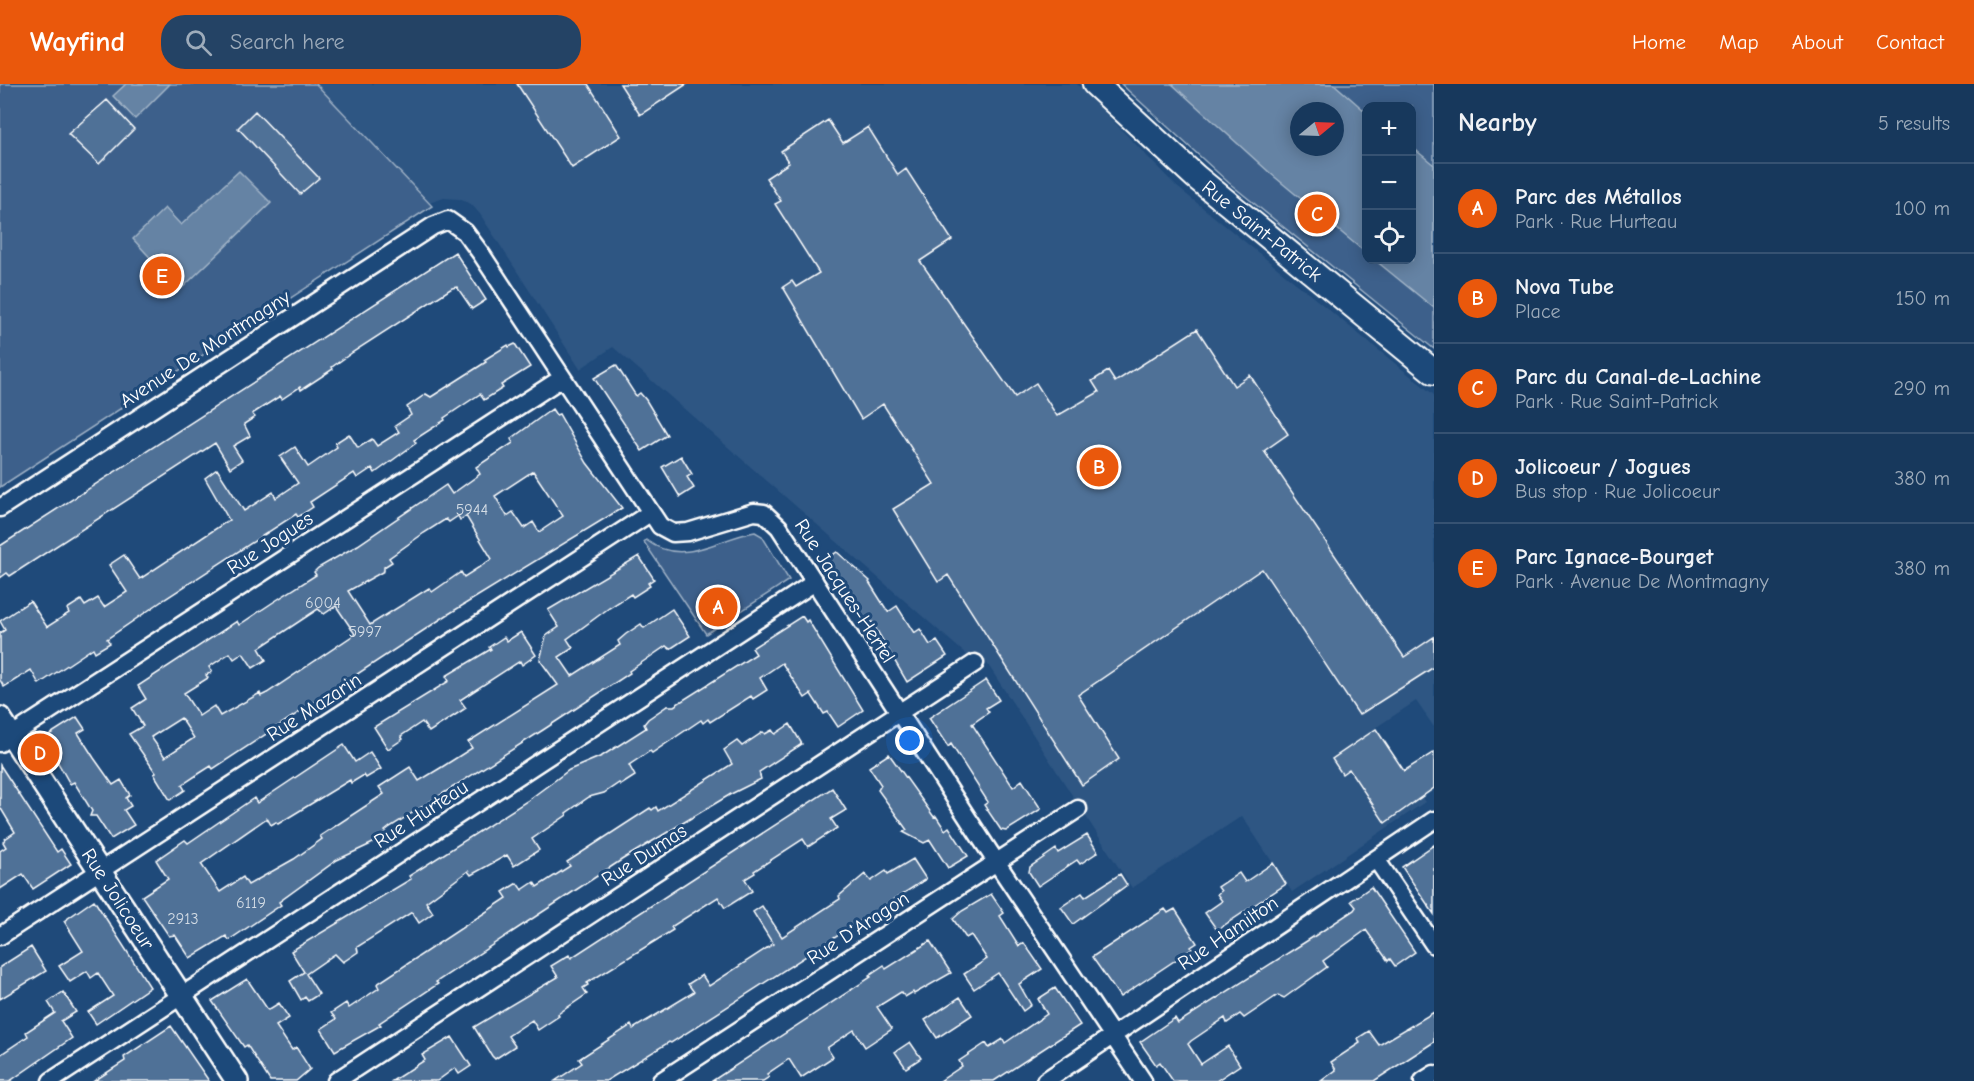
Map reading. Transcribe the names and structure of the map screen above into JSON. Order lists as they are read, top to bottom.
{
  "streets": {
    "main road": ["Rue Saint-Patrick"],
    "street": [
      "Avenue De Montmagny",
      "Rue Jogues",
      "Rue Jacques-Hertel",
      "Rue Mazarin",
      "Rue Hurteau",
      "Rue Dumas",
      "Rue Jolicoeur",
      "Rue D'Aragon",
      "Rue Hamilton"
    ]
  },
  "crossings": [
    ["Avenue De Montmagny", "Rue Jacques-Hertel"],
    ["Rue Jogues", "Rue Jacques-Hertel"],
    ["Rue Jogues", "Rue Jolicoeur"],
    ["Rue Jacques-Hertel", "Rue Mazarin"],
    ["Rue Jacques-Hertel", "Rue Hurteau"],
    ["Rue Jacques-Hertel", "Rue Dumas"],
    ["Rue Jacques-Hertel", "Rue D'Aragon"],
    ["Rue Jacques-Hertel", "Rue Hamilton"],
    ["Rue Mazarin", "Rue Jolicoeur"],
    ["Rue Hurteau", "Rue Jolicoeur"]
  ],
  "house_numbers": [
    "5944",
    "6004",
    "5997",
    "6119",
    "2913"
  ],
  "north": "right",
  "page": {
    "header": "Wayfind",
    "search": "Search here",
    "nav": [
      "Home",
      "Map",
      "About",
      "Contact"
    ],
    "heading": ["Nearby", "5 results"],
    "map_buttons": ["+", "−"],
    "list": [
      {
        "mark": "A",
        "name": "Parc des Métallos",
        "note": "Park · Rue Hurteau",
        "value": "100 m"
      },
      {
        "mark": "B",
        "name": "Nova Tube",
        "note": "Place",
        "value": "150 m"
      },
      {
        "mark": "C",
        "name": "Parc du Canal-de-Lachine",
        "note": "Park · Rue Saint-Patrick",
        "value": "290 m"
      },
      {
        "mark": "D",
        "name": "Jolicoeur / Jogues",
        "note": "Bus stop · Rue Jolicoeur",
        "value": "380 m"
      },
      {
        "mark": "E",
        "name": "Parc Ignace-Bourget",
        "note": "Park · Avenue De Montmagny",
        "value": "380 m"
      }
    ],
    "pins": [
      "C",
      "E",
      "B",
      "A",
      "D"
    ]
  }
}
